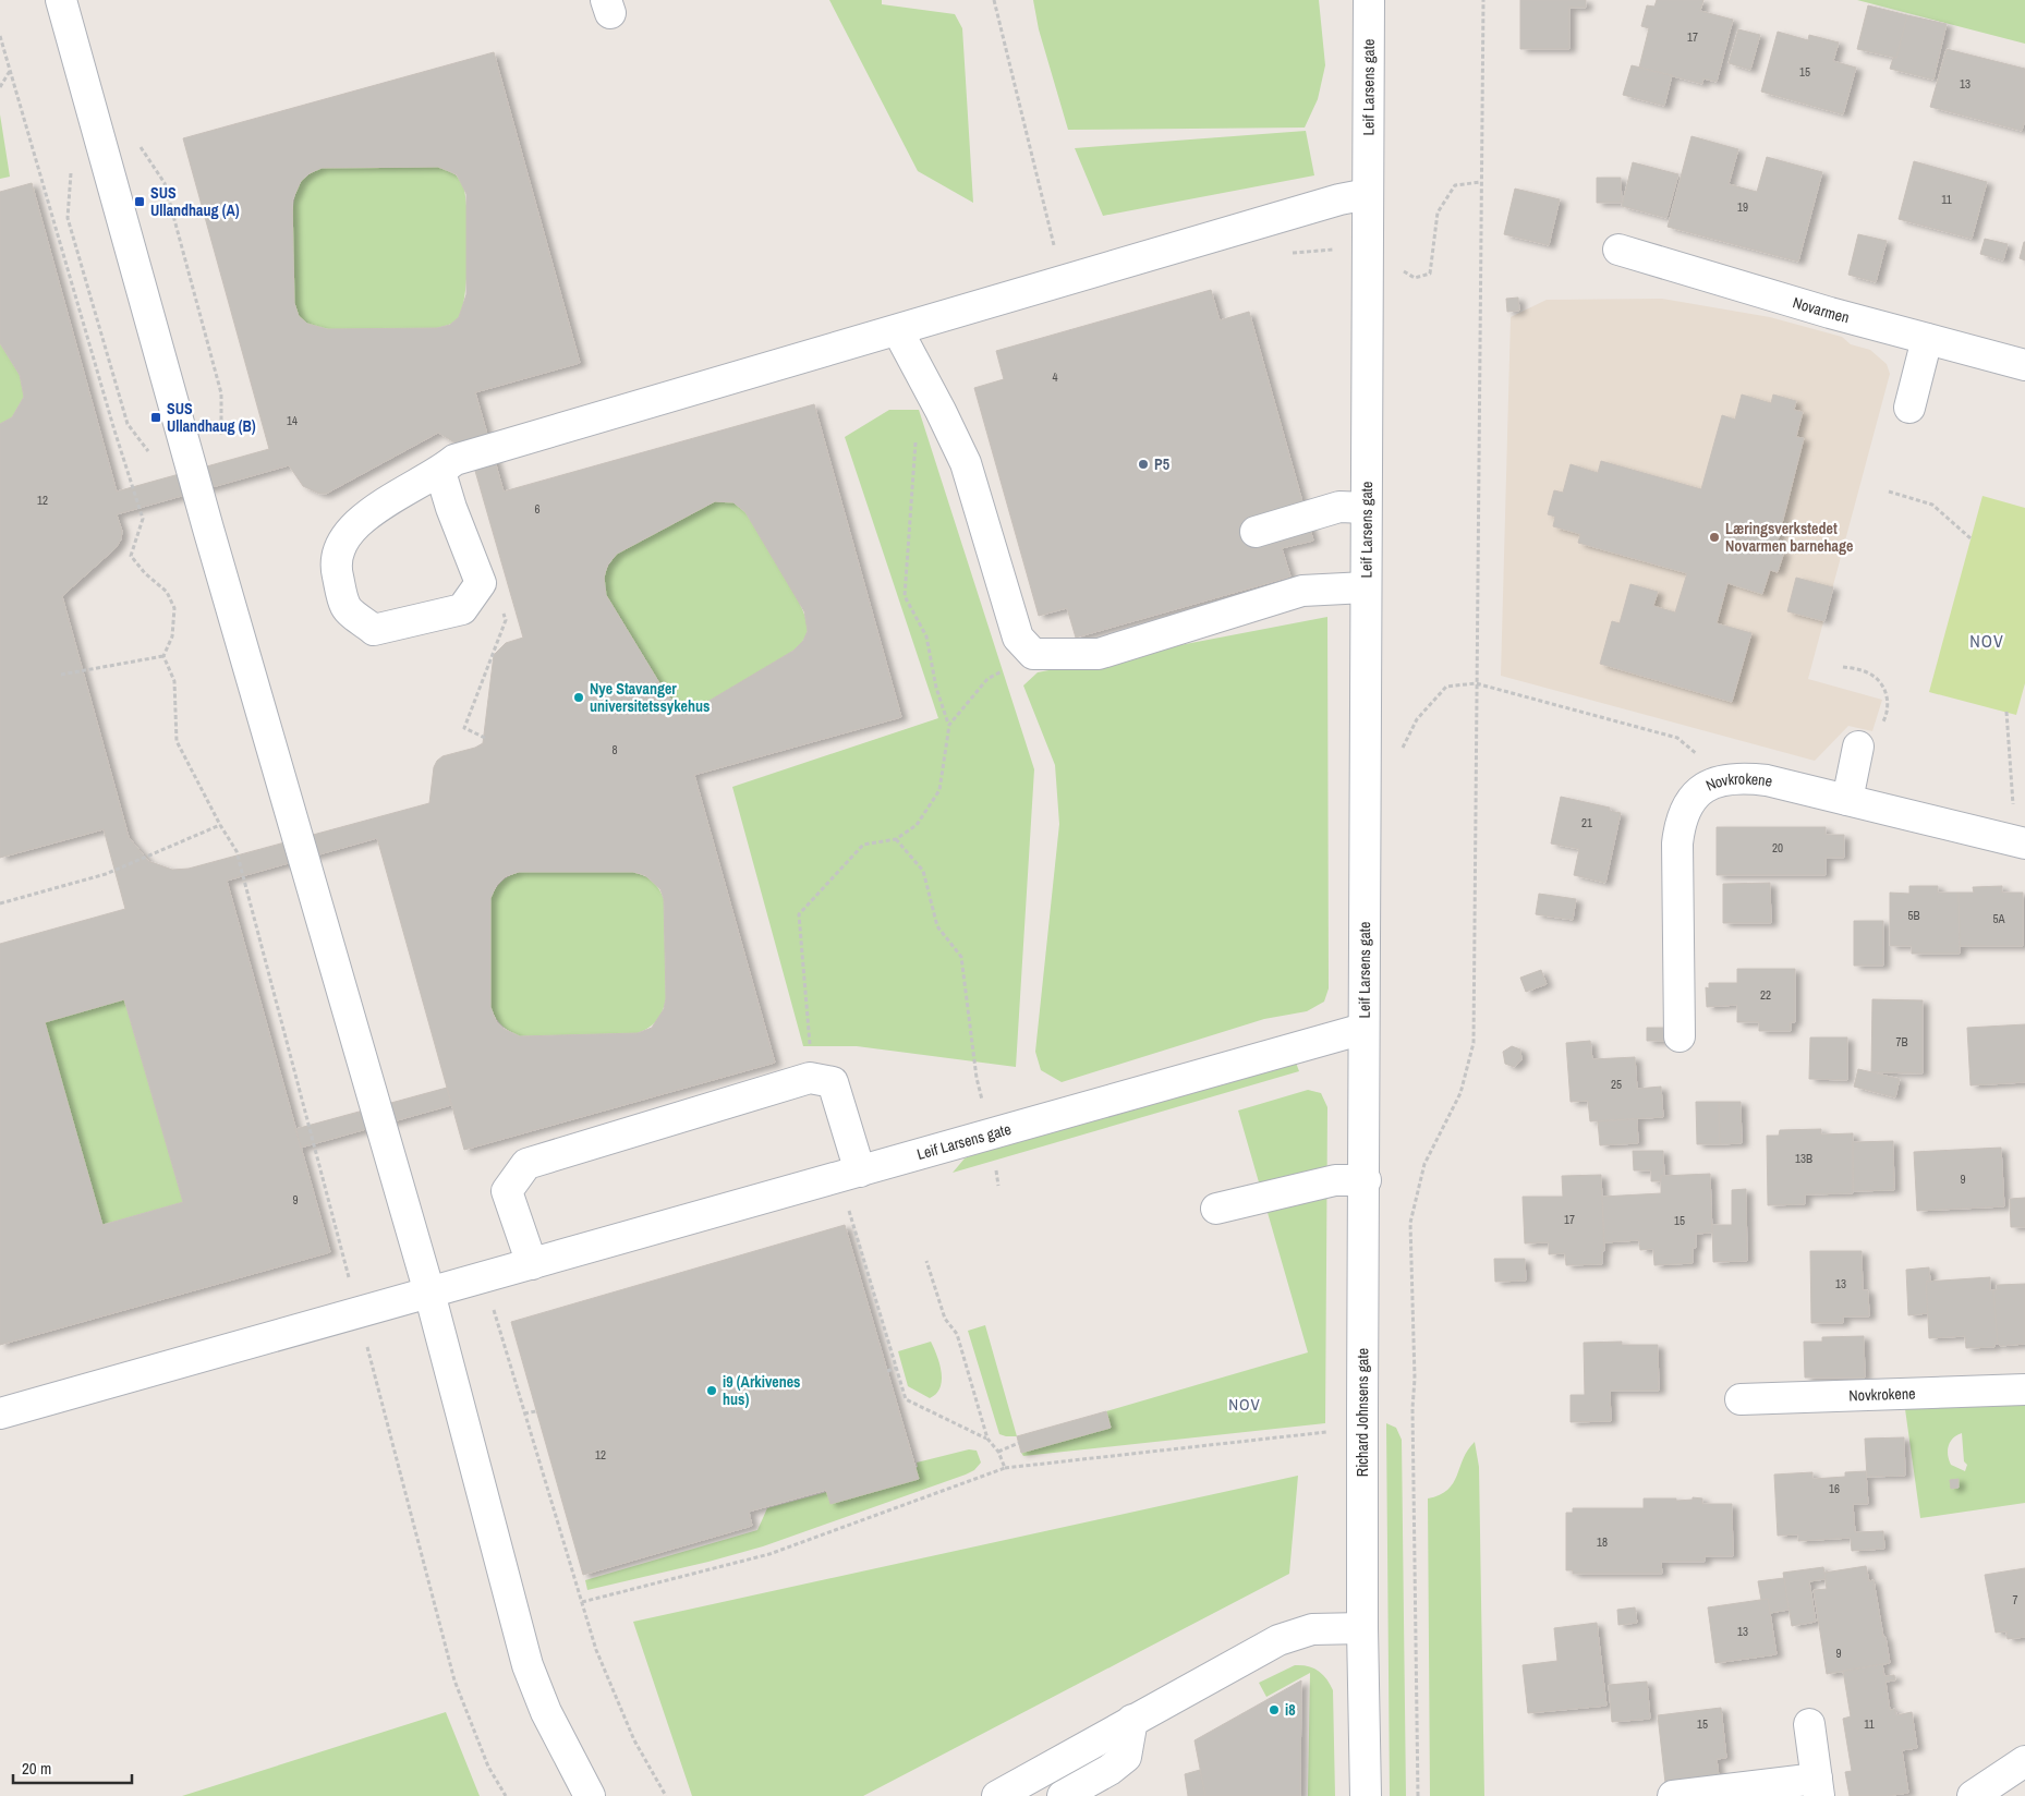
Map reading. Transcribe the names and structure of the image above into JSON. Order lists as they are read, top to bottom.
{
  "streets": {
    "street": [
      "Leif Larsens gate",
      "Novarmen",
      "Novkrokene",
      "Richard Johnsens gate"
    ]
  },
  "crossings": [
    ["Leif Larsens gate", "Richard Johnsens gate"]
  ],
  "districts": ["NOV", "NOV"],
  "places": {
    "transit": ["SUS Ullandhaug (A)", "SUS Ullandhaug (B)"],
    "other": [
      "P5",
      "Læringsverkstedet Novarmen barnehage",
      "Nye Stavanger universitetssykehus",
      "i9 (Arkivenes hus)",
      "i8"
    ]
  },
  "house_numbers": [
    "17",
    "15",
    "13",
    "11",
    "19",
    "4",
    "14",
    "12",
    "6",
    "8",
    "21",
    "20",
    "5B",
    "5A",
    "22",
    "7B",
    "25",
    "13B",
    "9",
    "9",
    "17",
    "15",
    "13",
    "12",
    "16",
    "18",
    "7",
    "13",
    "9",
    "15",
    "11"
  ],
  "scale_bar": "20 m"
}
